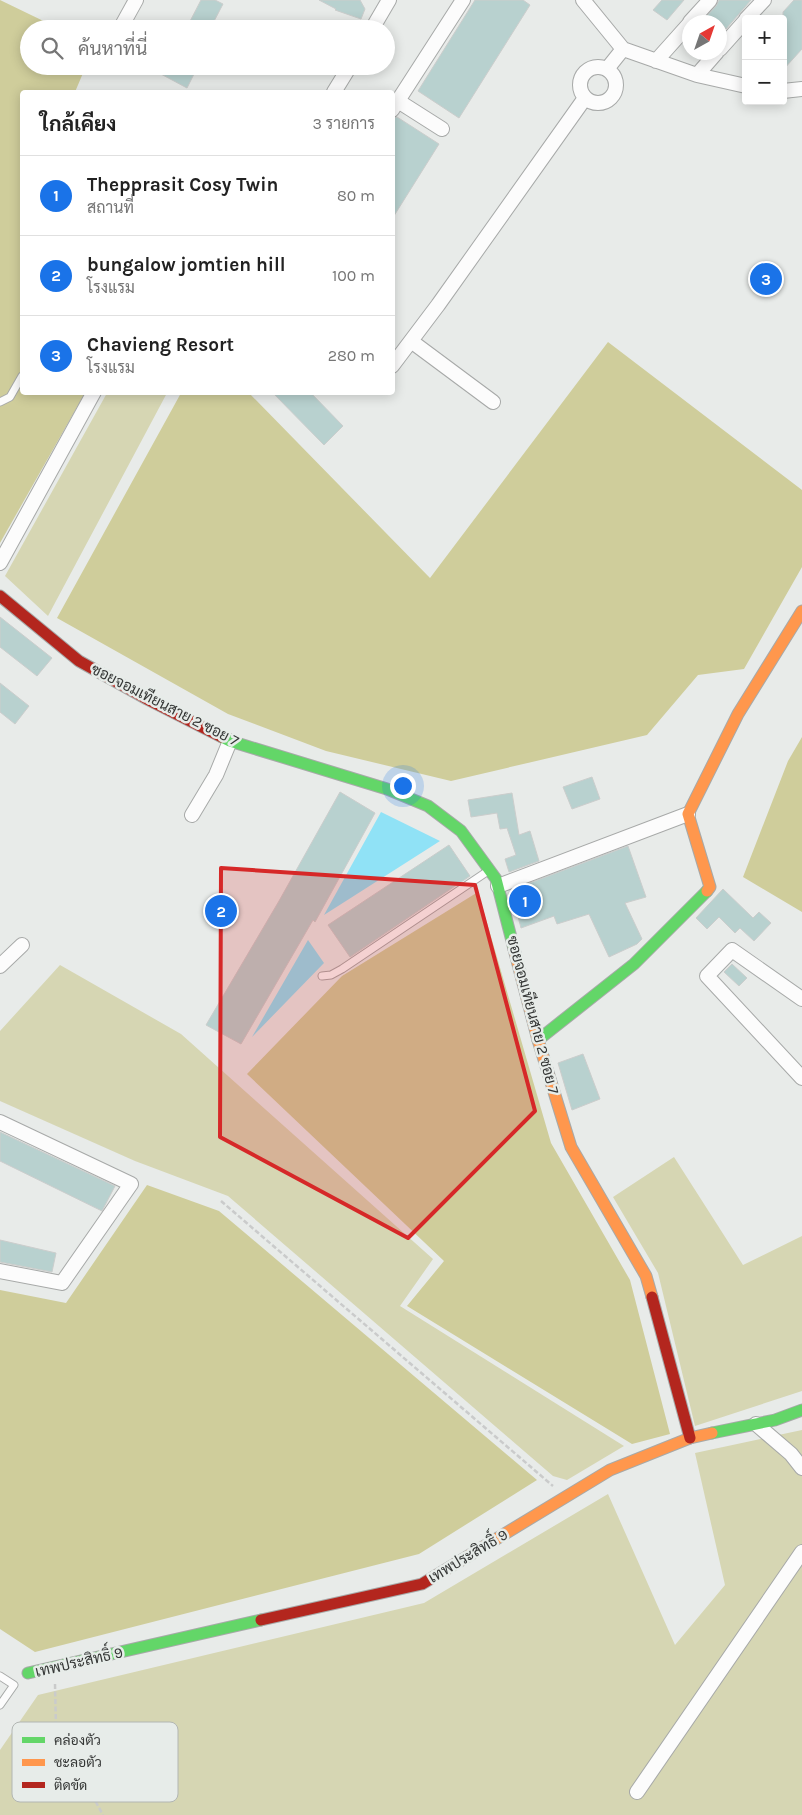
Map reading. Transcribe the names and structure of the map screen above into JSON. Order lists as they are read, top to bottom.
{
  "streets": {
    "street": ["ซอยจอมเทียนสาย 2 ซอย 7", "เทพประสิทธิ์ 9"]
  },
  "crossings": [
    ["ซอยจอมเทียนสาย 2 ซอย 7", "เทพประสิทธิ์ 9"]
  ],
  "legend": ["คล่องตัว", "ชะลอตัว", "ติดขัด"],
  "north": "top right",
  "page": {
    "map_buttons": ["+", "−"],
    "search": "ค้นหาที่นี่",
    "heading": ["ใกล้เคียง", "3 รายการ"],
    "list": [
      {
        "mark": "1",
        "name": "Thepprasit Cosy Twin",
        "note": "สถานที่",
        "value": "80 m"
      },
      {
        "mark": "2",
        "name": "bungalow jomtien hill",
        "note": "โรงแรม",
        "value": "100 m"
      },
      {
        "mark": "3",
        "name": "Chavieng Resort",
        "note": "โรงแรม",
        "value": "280 m"
      }
    ],
    "pins": ["3", "1", "2"]
  }
}
